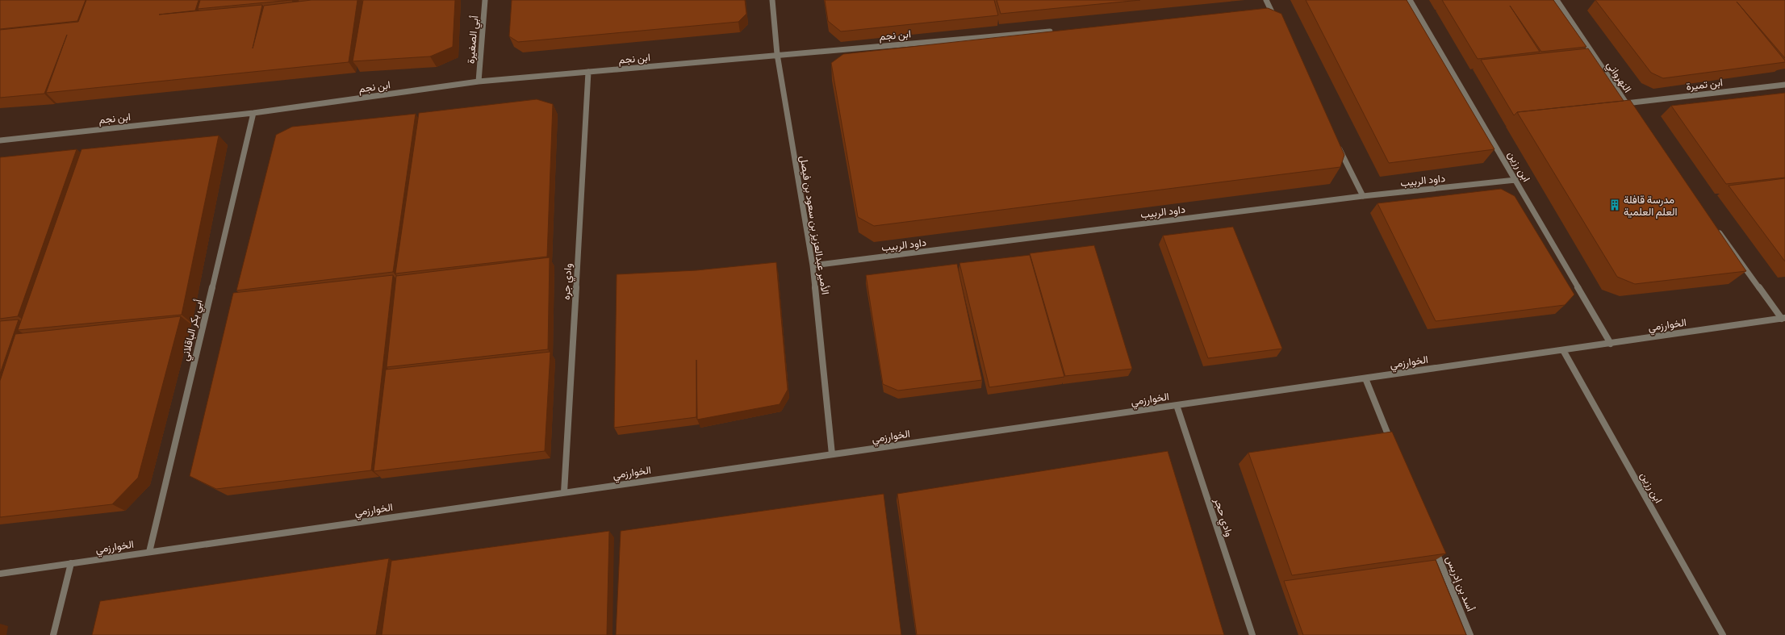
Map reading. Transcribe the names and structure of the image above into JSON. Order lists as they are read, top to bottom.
{
  "streets": {
    "street": [
      "ابن نجم",
      "أبي الصغيرة",
      "النهرواني",
      "ابن تميرة",
      "ابن رزين",
      "داود الربيب",
      "الأمير عبدالعزيز بن سعود بن فيصل",
      "وادي جره",
      "الخوارزمي",
      "أبي بكر الباقلاني",
      "وادي حجر",
      "أسد بن إدريس"
    ]
  },
  "crossings": [
    ["ابن نجم", "أبي الصغيرة"],
    ["ابن نجم", "الأمير عبدالعزيز بن سعود بن فيصل"],
    ["ابن نجم", "وادي جره"],
    ["ابن نجم", "أبي بكر الباقلاني"],
    ["النهرواني", "ابن تميرة"],
    ["ابن رزين", "داود الربيب"],
    ["ابن رزين", "الخوارزمي"],
    ["داود الربيب", "الأمير عبدالعزيز بن سعود بن فيصل"],
    ["الأمير عبدالعزيز بن سعود بن فيصل", "الخوارزمي"],
    ["وادي جره", "الخوارزمي"],
    ["الخوارزمي", "أبي بكر الباقلاني"],
    ["الخوارزمي", "وادي حجر"]
  ],
  "places": {
    "building": ["مدرسة قافلة العلم العلمية"]
  }
}
